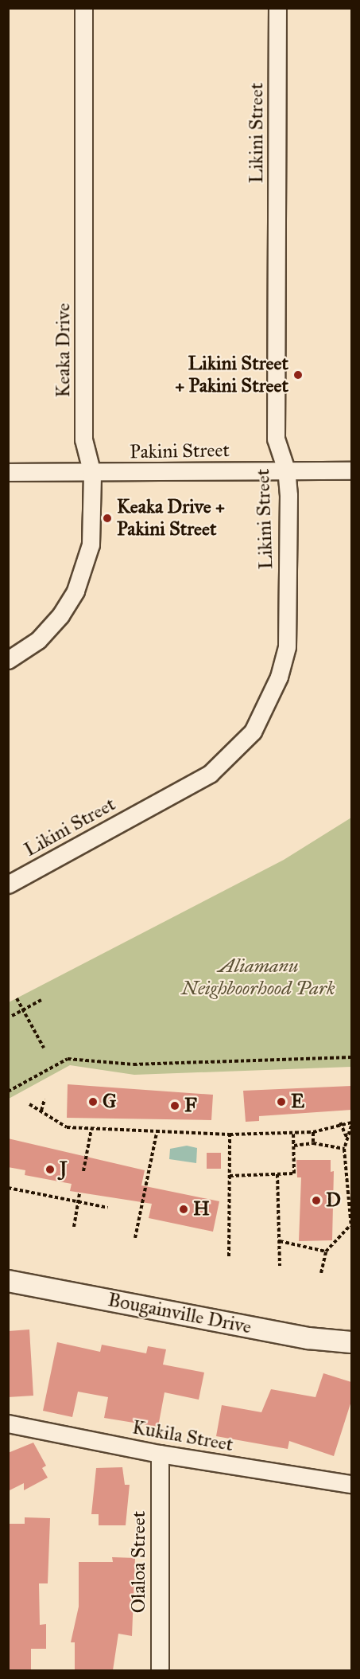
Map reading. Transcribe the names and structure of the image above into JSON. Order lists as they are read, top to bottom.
{
  "streets": {
    "street": [
      "Likini Street",
      "Keaka Drive",
      "Pakini Street",
      "Bougainville Drive",
      "Kukila Street",
      "Olaloa Street"
    ]
  },
  "crossings": [
    ["Likini Street", "Pakini Street"],
    ["Keaka Drive", "Pakini Street"],
    ["Kukila Street", "Olaloa Street"]
  ],
  "parks": ["Aliamanu Neighboorhood Park"],
  "places": [
    "Likini Street + Pakini Street",
    "Keaka Drive + Pakini Street",
    "G",
    "E",
    "F",
    "J",
    "D",
    "H"
  ]
}
